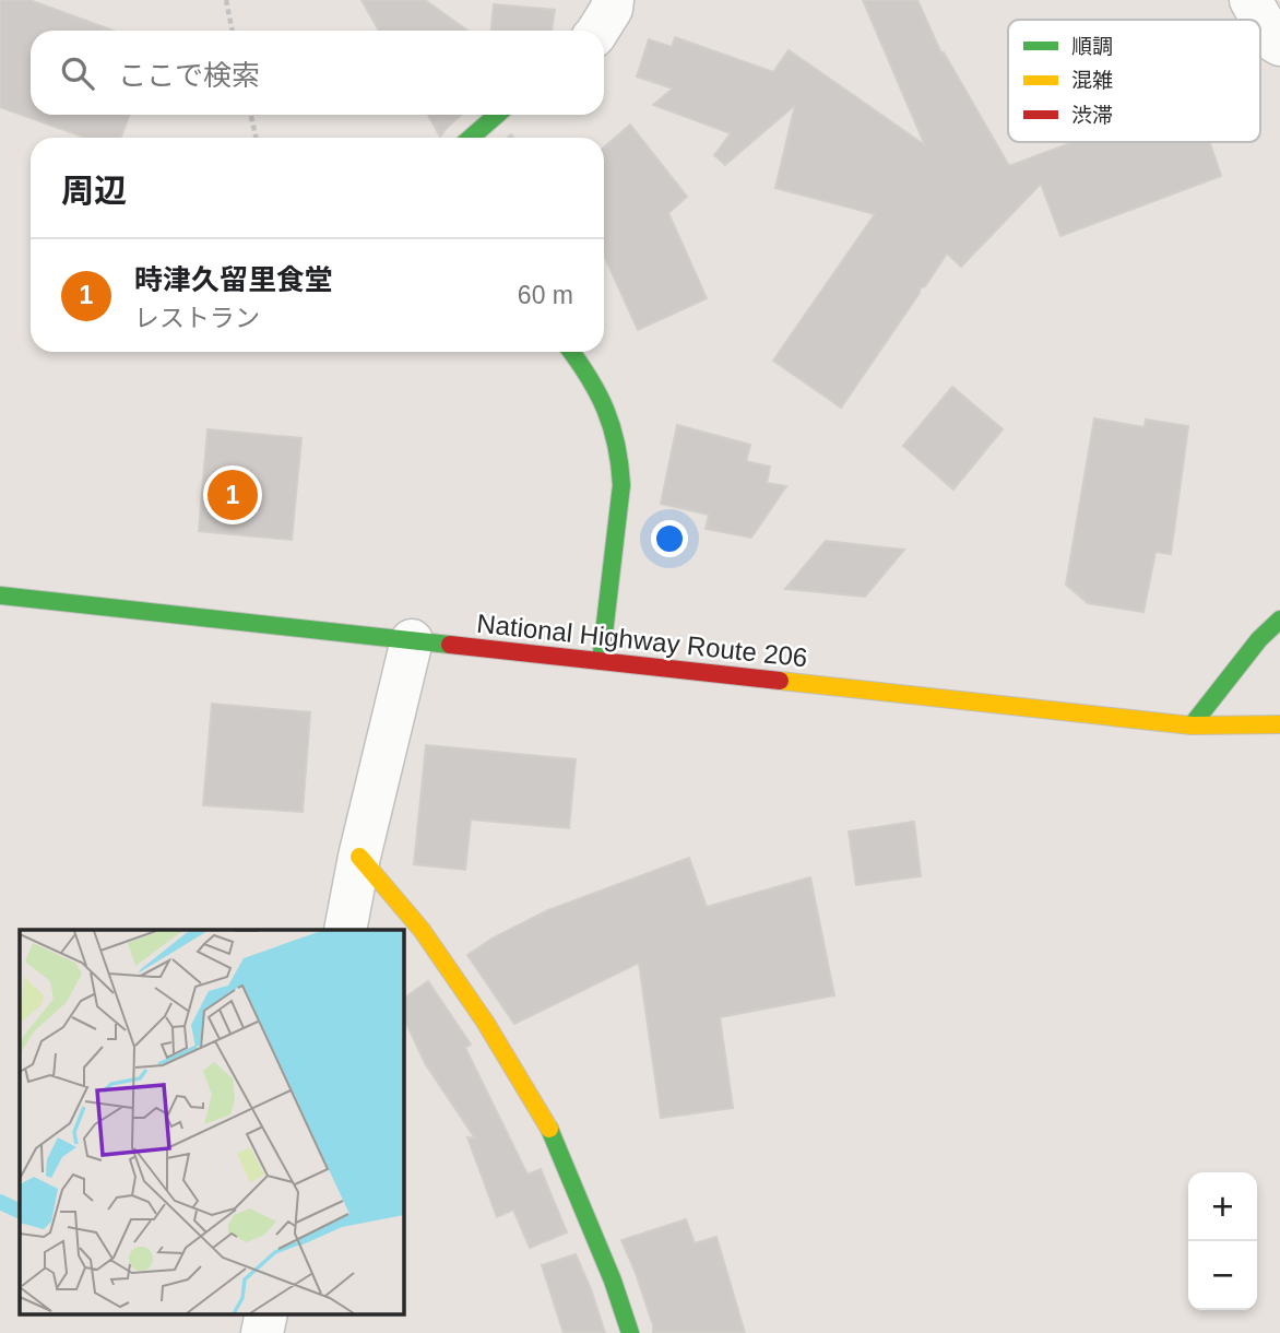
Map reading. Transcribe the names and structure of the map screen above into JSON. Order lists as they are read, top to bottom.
{
  "streets": {
    "main road": ["National Highway Route 206"]
  },
  "legend": ["順調", "混雑", "渋滞"],
  "page": {
    "search": "ここで検索",
    "heading": "周辺",
    "list": [
      {
        "mark": "1",
        "name": "時津久留里食堂",
        "note": "レストラン",
        "value": "60 m"
      }
    ],
    "pins": "1",
    "map_buttons": ["+", "−"]
  }
}
